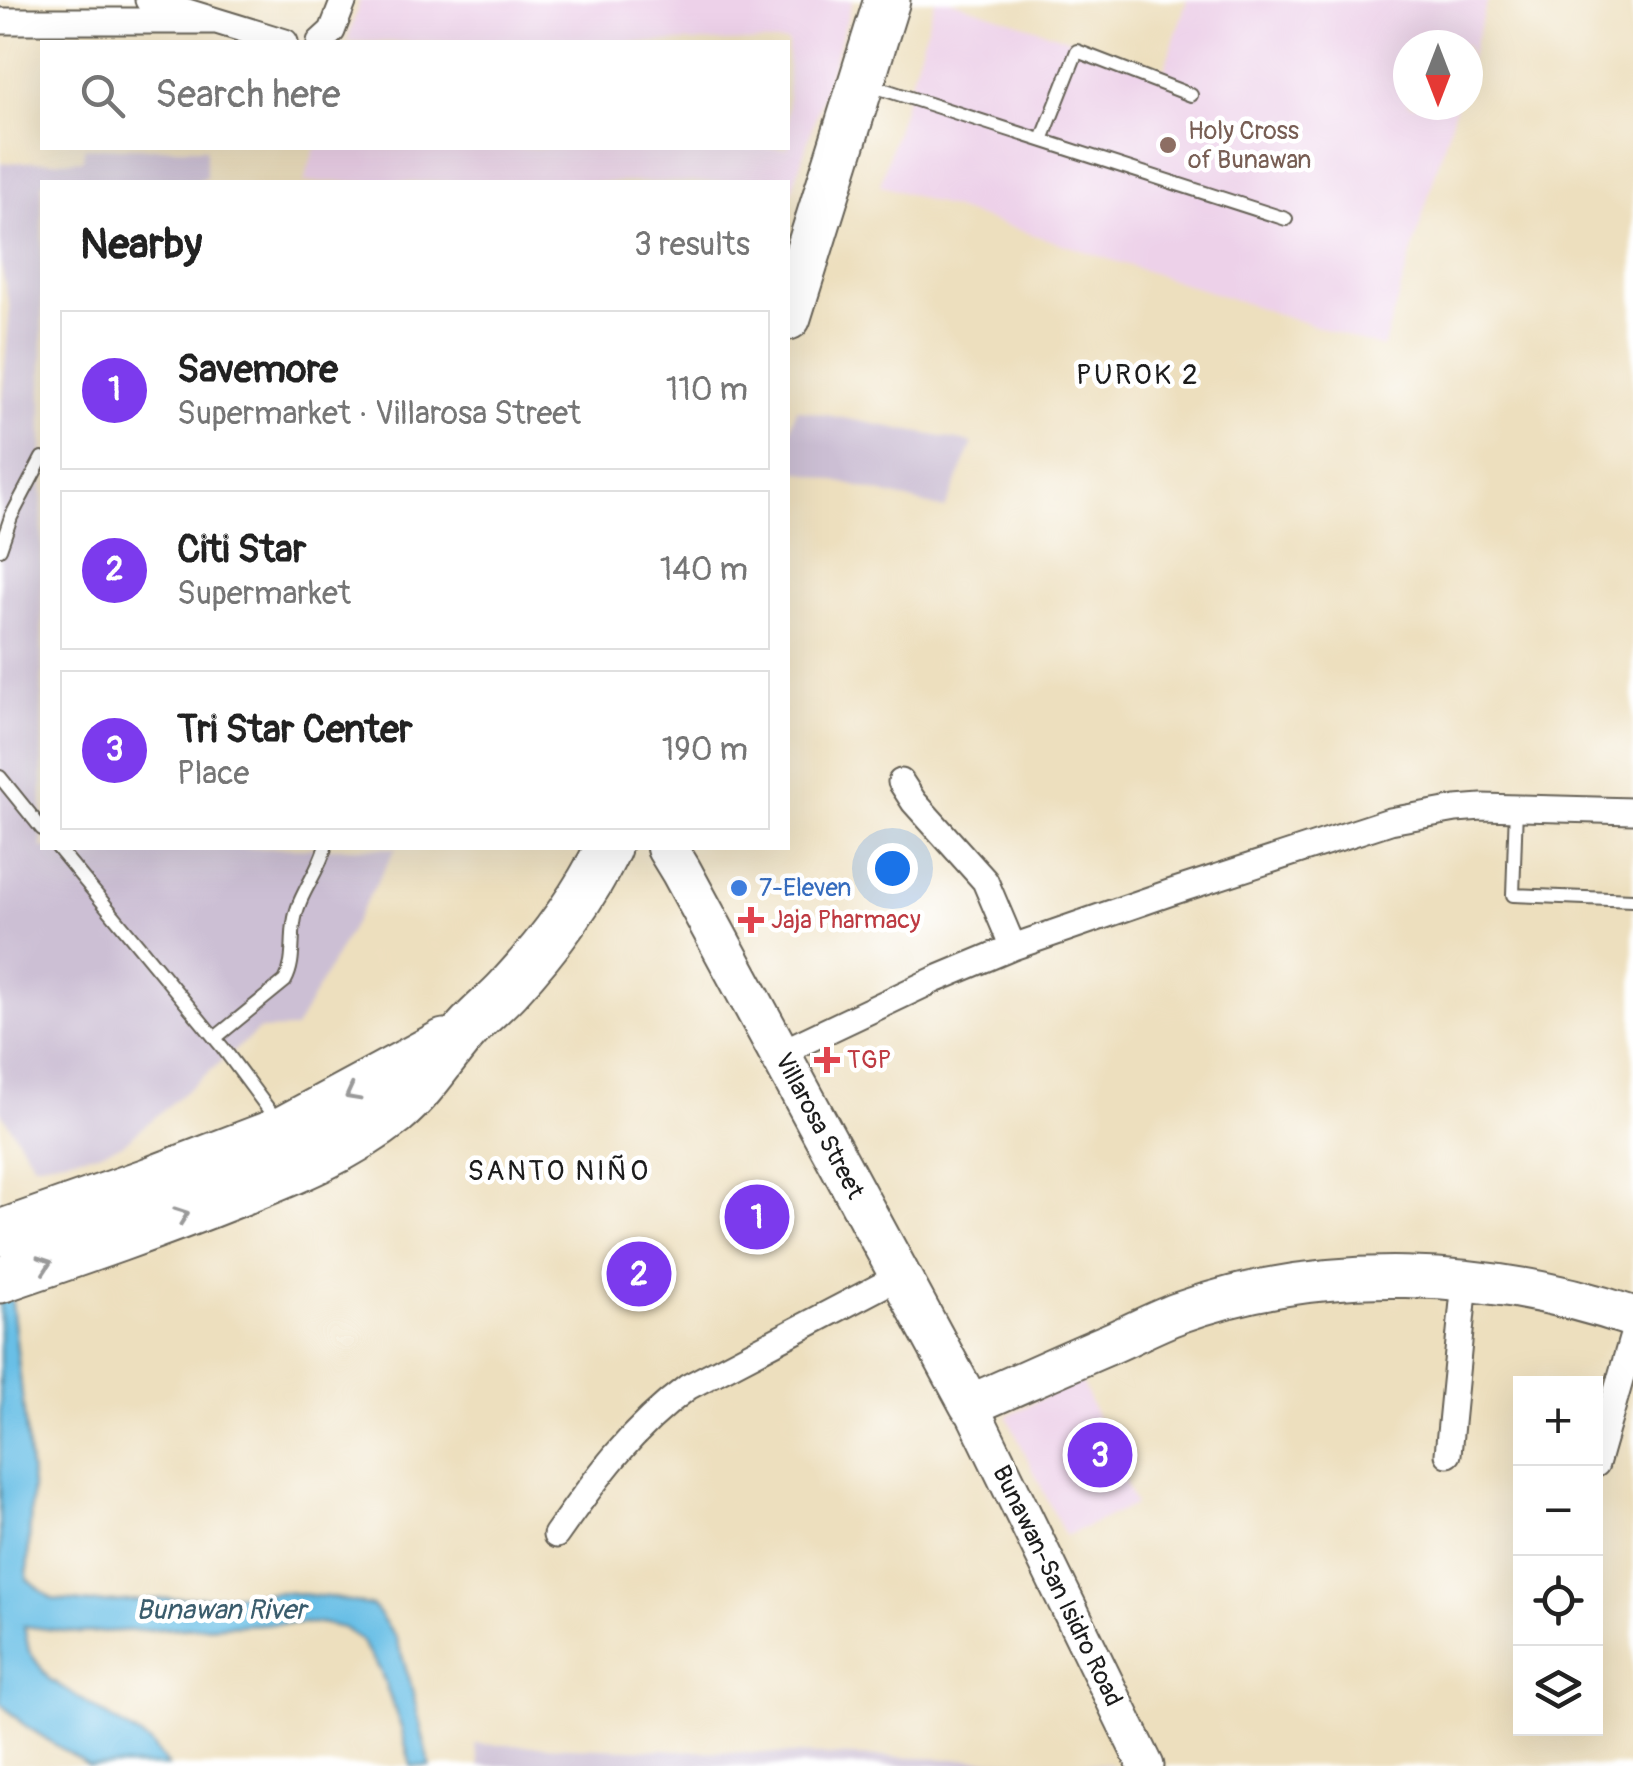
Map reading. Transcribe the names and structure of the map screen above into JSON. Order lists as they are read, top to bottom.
{
  "streets": {
    "main road": ["Villarosa Street", "Bunawan-San Isidro Road"]
  },
  "crossings": [
    ["Villarosa Street", "Bunawan-San Isidro Road"]
  ],
  "districts": ["PUROK 2", "SANTO NIÑO"],
  "water": ["Bunawan River"],
  "places": {
    "other": ["Holy Cross of Bunawan", "7-Eleven"],
    "health": ["Jaja Pharmacy", "TGP"]
  },
  "north": "bottom",
  "page": {
    "search": "Search here",
    "heading": ["Nearby", "3 results"],
    "list": [
      {
        "mark": "1",
        "name": "Savemore",
        "note": "Supermarket · Villarosa Street",
        "value": "110 m"
      },
      {
        "mark": "2",
        "name": "Citi Star",
        "note": "Supermarket",
        "value": "140 m"
      },
      {
        "mark": "3",
        "name": "Tri Star Center",
        "note": "Place",
        "value": "190 m"
      }
    ],
    "pins": ["1", "2", "3"],
    "map_buttons": ["+", "−"]
  }
}
